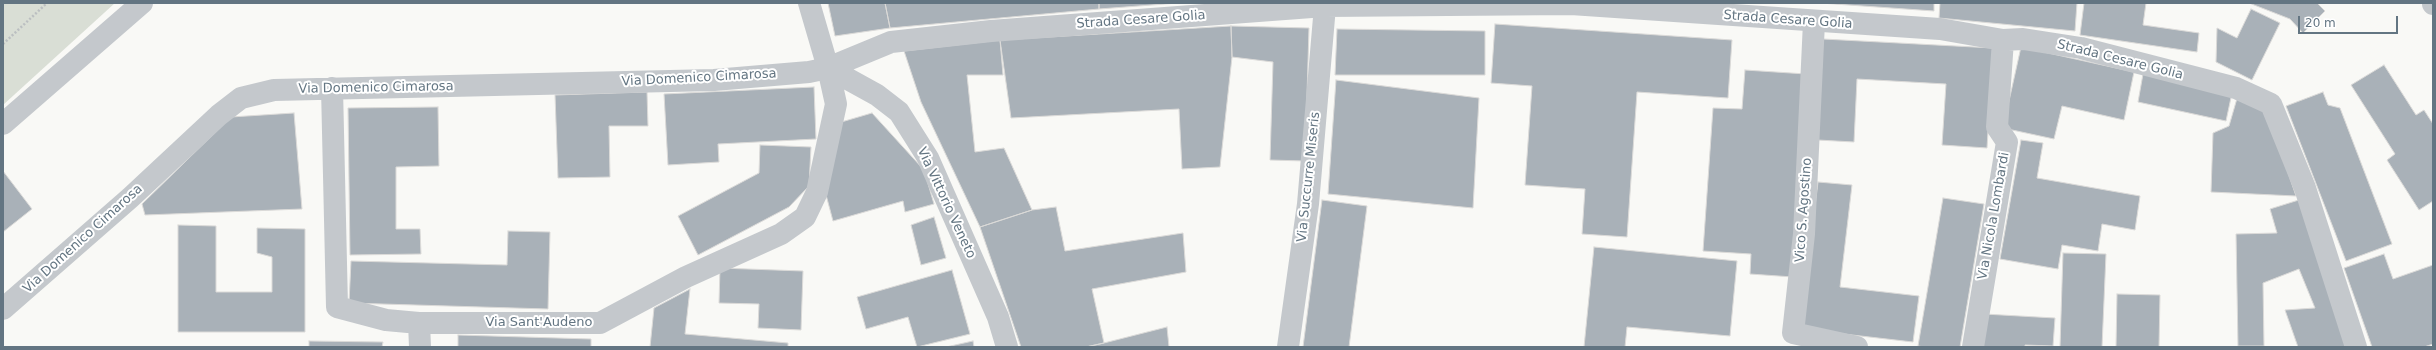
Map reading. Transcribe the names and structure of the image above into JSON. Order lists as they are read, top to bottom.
{
  "streets": {
    "street": [
      "Strada Cesare Golia",
      "Via Domenico Cimarosa",
      "Via Succurre Miseris",
      "Via Vittorio Veneto",
      "Vico S. Agostino",
      "Via Nicola Lombardi",
      "Via Sant'Audeno"
    ]
  },
  "crossings": [
    ["Strada Cesare Golia", "Via Domenico Cimarosa"],
    ["Strada Cesare Golia", "Via Succurre Miseris"],
    ["Strada Cesare Golia", "Via Vittorio Veneto"],
    ["Strada Cesare Golia", "Vico S. Agostino"],
    ["Strada Cesare Golia", "Via Nicola Lombardi"],
    ["Strada Cesare Golia", "Via Sant'Audeno"],
    ["Via Domenico Cimarosa", "Via Vittorio Veneto"],
    ["Via Domenico Cimarosa", "Via Sant'Audeno"],
    ["Via Vittorio Veneto", "Via Sant'Audeno"]
  ],
  "scale_bar": "20 m"
}
